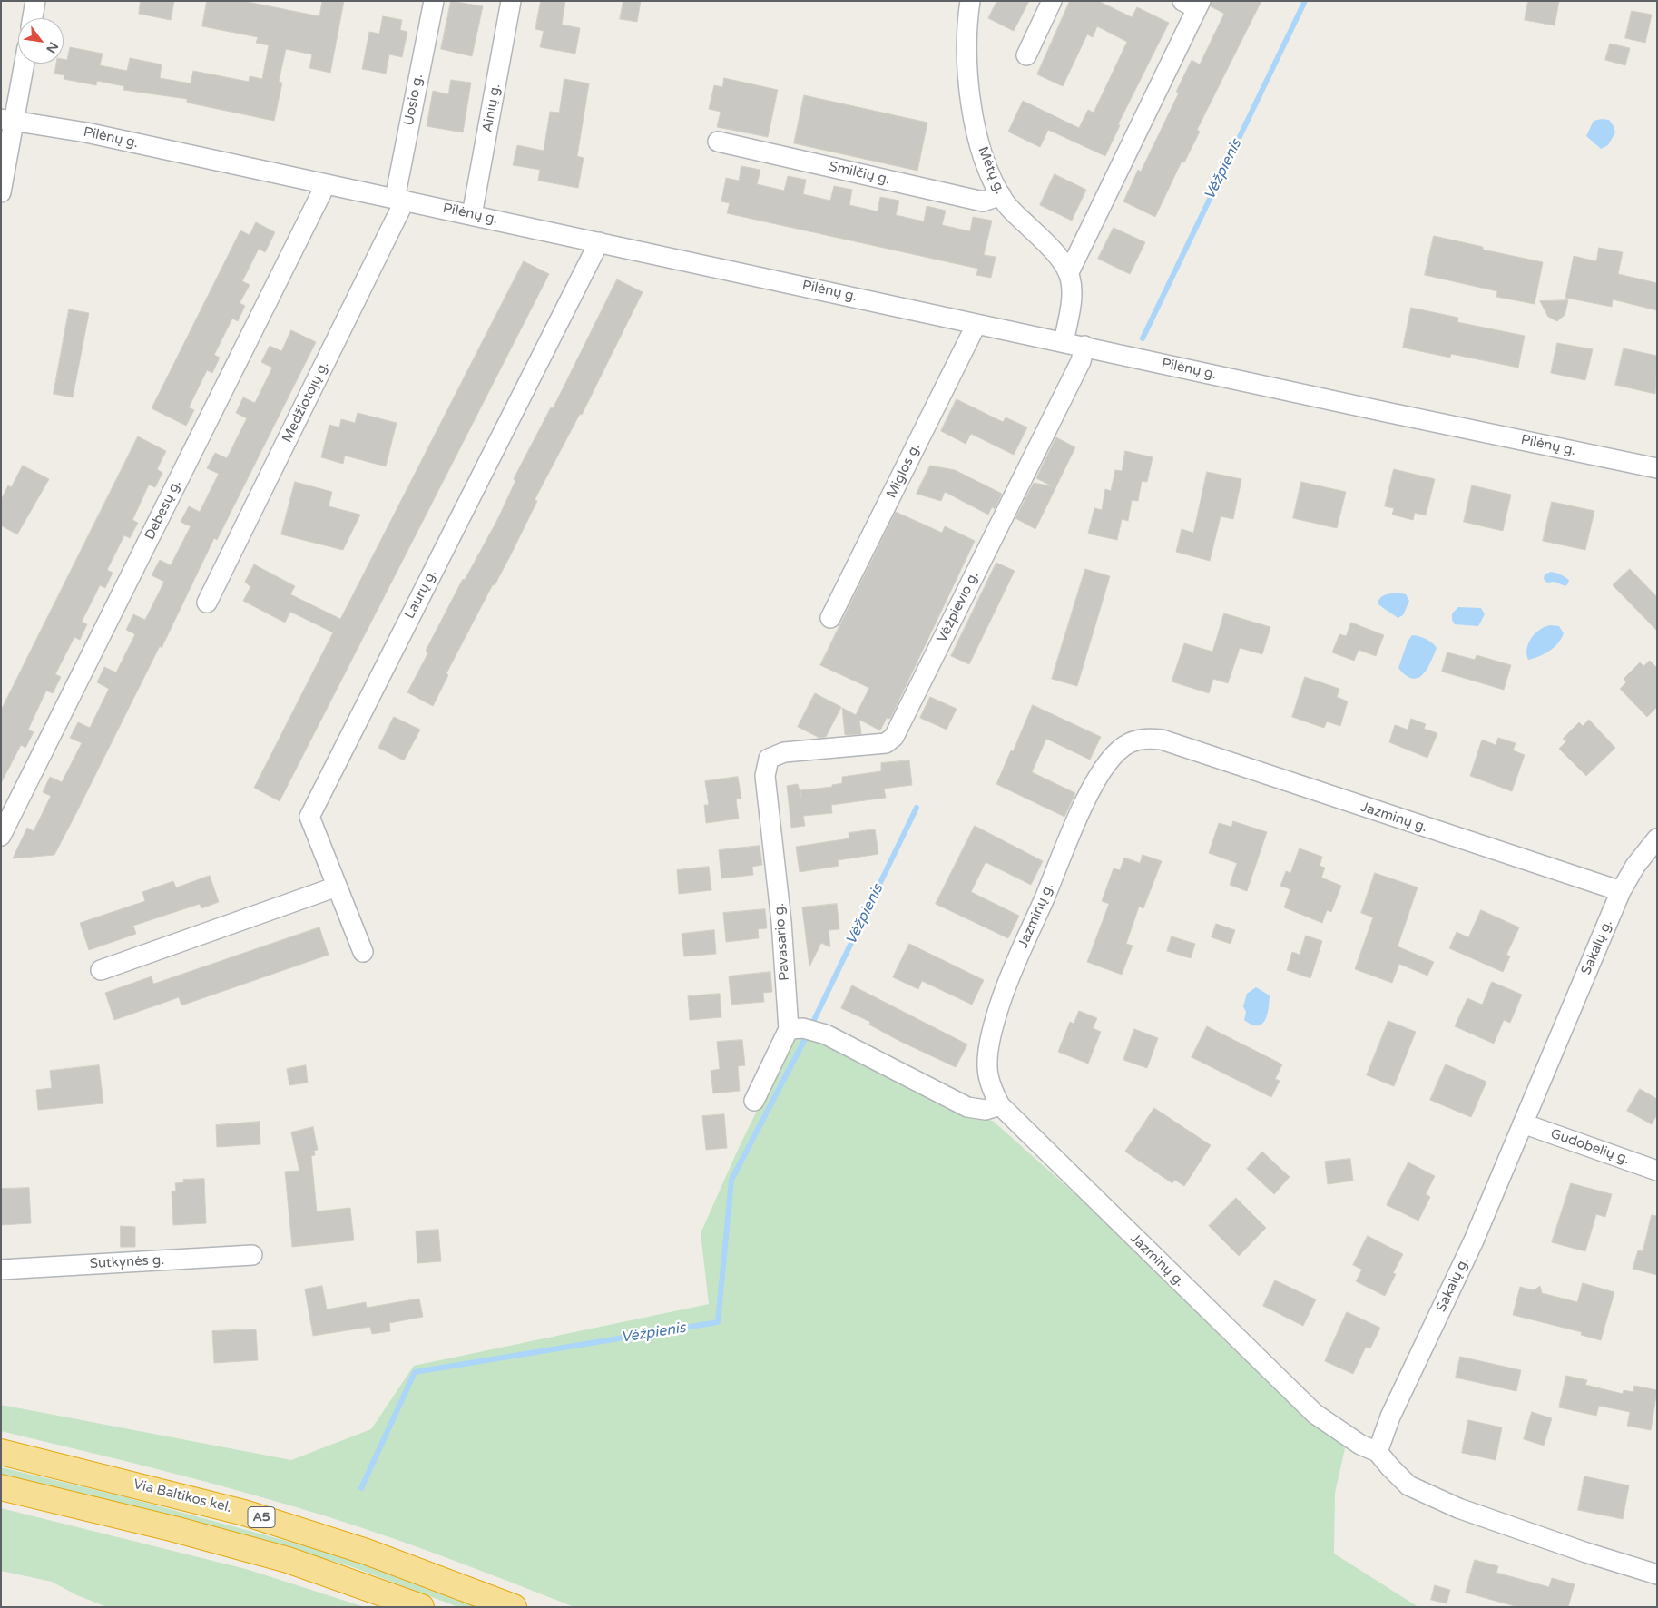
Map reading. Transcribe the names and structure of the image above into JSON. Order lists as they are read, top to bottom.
{
  "streets": {
    "highway": ["Via Baltikos kel.", "A5"],
    "street": [
      "Uosio g.",
      "Ainių g.",
      "Pilėnų g.",
      "Mėtų g.",
      "Smilčių g.",
      "Medžiotojų g.",
      "Miglos g.",
      "Debesų g.",
      "Laurų g.",
      "Vėžpievio g.",
      "Jazminų g.",
      "Pavasario g.",
      "Sakalų g.",
      "Gudobelių g.",
      "Sutkynės g."
    ]
  },
  "crossings": [
    ["Uosio g.", "Pilėnų g."],
    ["Uosio g.", "Medžiotojų g."],
    ["Ainių g.", "Pilėnų g."],
    ["Pilėnų g.", "Mėtų g."],
    ["Pilėnų g.", "Medžiotojų g."],
    ["Pilėnų g.", "Miglos g."],
    ["Pilėnų g.", "Debesų g."],
    ["Pilėnų g.", "Laurų g."],
    ["Pilėnų g.", "Vėžpievio g."],
    ["Mėtų g.", "Smilčių g."],
    ["Vėžpievio g.", "Pavasario g."],
    ["Jazminų g.", "Sakalų g."],
    ["Sakalų g.", "Gudobelių g."]
  ],
  "water": ["Vėžpienis"],
  "north": "bottom right"
}
